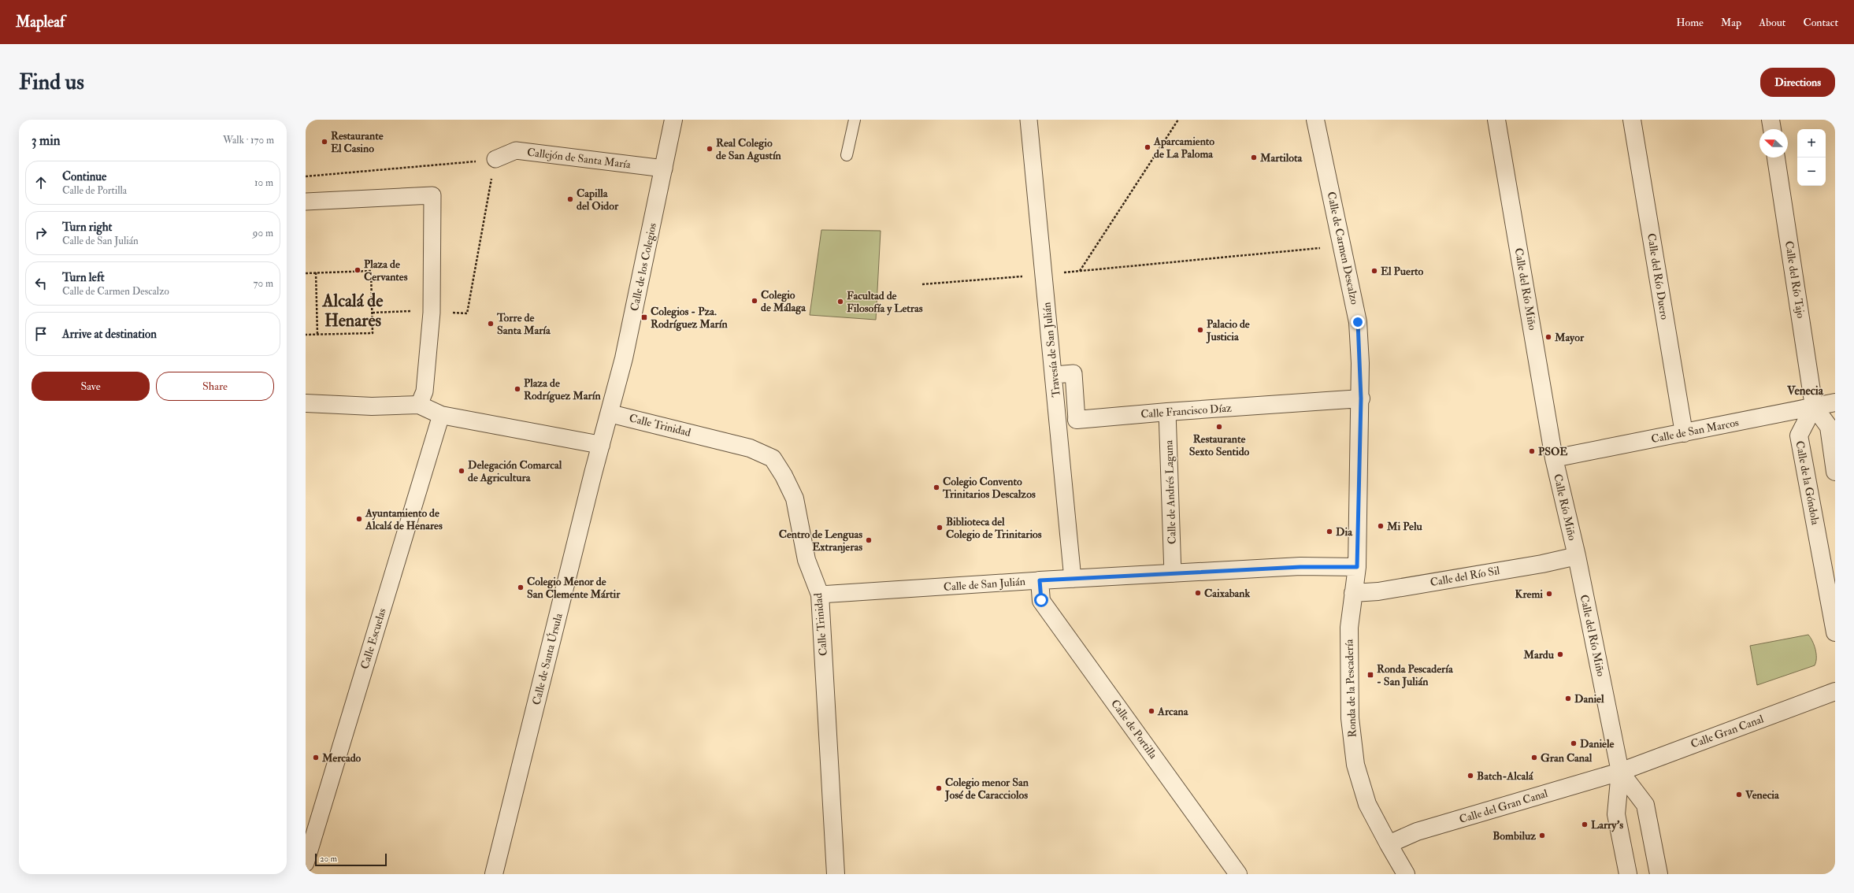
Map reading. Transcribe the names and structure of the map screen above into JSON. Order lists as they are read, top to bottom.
{
  "streets": {
    "street": [
      "Callejón de Santa María",
      "Calle de Carmen Descalzo",
      "Calle de los Colegios",
      "Calle del Río Duero",
      "Calle del Río Tajo",
      "Calle del Río Miño",
      "Travesía de San Julián",
      "Calle Francisco Díaz",
      "Calle Trinidad",
      "Calle de San Marcos",
      "Calle de la Góndola",
      "Calle de Andrés Laguna",
      "Calle Río Miño",
      "Calle del Río Sil",
      "Calle de San Julián",
      "Calle Escuelas",
      "Calle de Santa Úrsula",
      "Ronda de la Pescadería",
      "Calle de Portilla",
      "Calle Gran Canal",
      "Calle del Gran Canal"
    ]
  },
  "crossings": [
    ["Callejón de Santa María", "Calle de los Colegios"],
    ["Calle de Carmen Descalzo", "Calle Francisco Díaz"],
    ["Calle de Carmen Descalzo", "Calle de San Julián"],
    ["Calle de Carmen Descalzo", "Ronda de la Pescadería"],
    ["Calle de los Colegios", "Calle Trinidad"],
    ["Calle de los Colegios", "Calle de Santa Úrsula"],
    ["Calle del Río Duero", "Calle de San Marcos"],
    ["Calle del Río Tajo", "Calle de San Marcos"],
    ["Calle del Río Tajo", "Calle de la Góndola"],
    ["Calle del Río Miño", "Calle de San Marcos"],
    ["Calle del Río Miño", "Calle Río Miño"],
    ["Calle del Río Miño", "Calle del Río Sil"],
    ["Calle del Río Miño", "Calle Gran Canal"],
    ["Calle del Río Miño", "Calle del Gran Canal"],
    ["Travesía de San Julián", "Calle Francisco Díaz"],
    ["Travesía de San Julián", "Calle de San Julián"],
    ["Calle Francisco Díaz", "Calle de Andrés Laguna"],
    ["Calle Trinidad", "Calle de San Julián"],
    ["Calle de San Marcos", "Calle de la Góndola"],
    ["Calle de San Marcos", "Calle Río Miño"],
    ["Calle de Andrés Laguna", "Calle de San Julián"],
    ["Calle Río Miño", "Calle del Río Sil"],
    ["Calle del Río Sil", "Ronda de la Pescadería"],
    ["Calle de San Julián", "Ronda de la Pescadería"],
    ["Calle de San Julián", "Calle de Portilla"],
    ["Ronda de la Pescadería", "Calle del Gran Canal"],
    ["Calle Gran Canal", "Calle del Gran Canal"]
  ],
  "districts": ["Alcalá de Henares", "Venecia"],
  "places": {
    "other": [
      "Restaurante El Casino",
      "Aparcamiento de La Paloma",
      "Real Colegio de San Agustín",
      "Martilota",
      "Capilla del Oidor",
      "Plaza de Cervantes",
      "El Puerto",
      "Colegio de Málaga",
      "Facultad de Filosofía y Letras",
      "Torre de Santa María",
      "Palacio de Justicia",
      "Mayor",
      "Plaza de Rodríguez Marín",
      "Restaurante Sexto Sentido",
      "PSOE",
      "Delegación Comarcal de Agricultura",
      "Colegio Convento Trinitarios Descalzos",
      "Ayuntamiento de Alcalá de Henares",
      "Mi Pelu",
      "Biblioteca del Colegio de Trinitarios",
      "Dia",
      "Centro de Lenguas Extranjeras",
      "Colegio Menor de San Clemente Mártir",
      "Caixabank",
      "Kremi",
      "Mardu",
      "Daniel",
      "Arcana",
      "Daniele",
      "Mercado",
      "Gran Canal",
      "Batch-Alcalá",
      "Colegio menor San José de Caracciolos",
      "Venecia",
      "Larry's",
      "Bombiluz"
    ],
    "transit": ["Colegios - Pza. Rodríguez Marín", "Ronda Pescadería - San Julián"]
  },
  "scale_bar": "20 m",
  "north": "left",
  "page": {
    "header": "Mapleaf",
    "nav": [
      "Home",
      "Map",
      "About",
      "Contact"
    ],
    "buttons": [
      "Directions",
      ["Save", "Share"]
    ],
    "title": "Find us",
    "heading": ["3 min", "Walk · 170 m"],
    "map_buttons": ["+", "−"],
    "list": [
      ["Continue", "Calle de Portilla", "10 m"],
      ["Turn right", "Calle de San Julián", "90 m"],
      ["Turn left", "Calle de Carmen Descalzo", "70 m"],
      "Arrive at destination"
    ],
    "scale": "20 m"
  }
}
